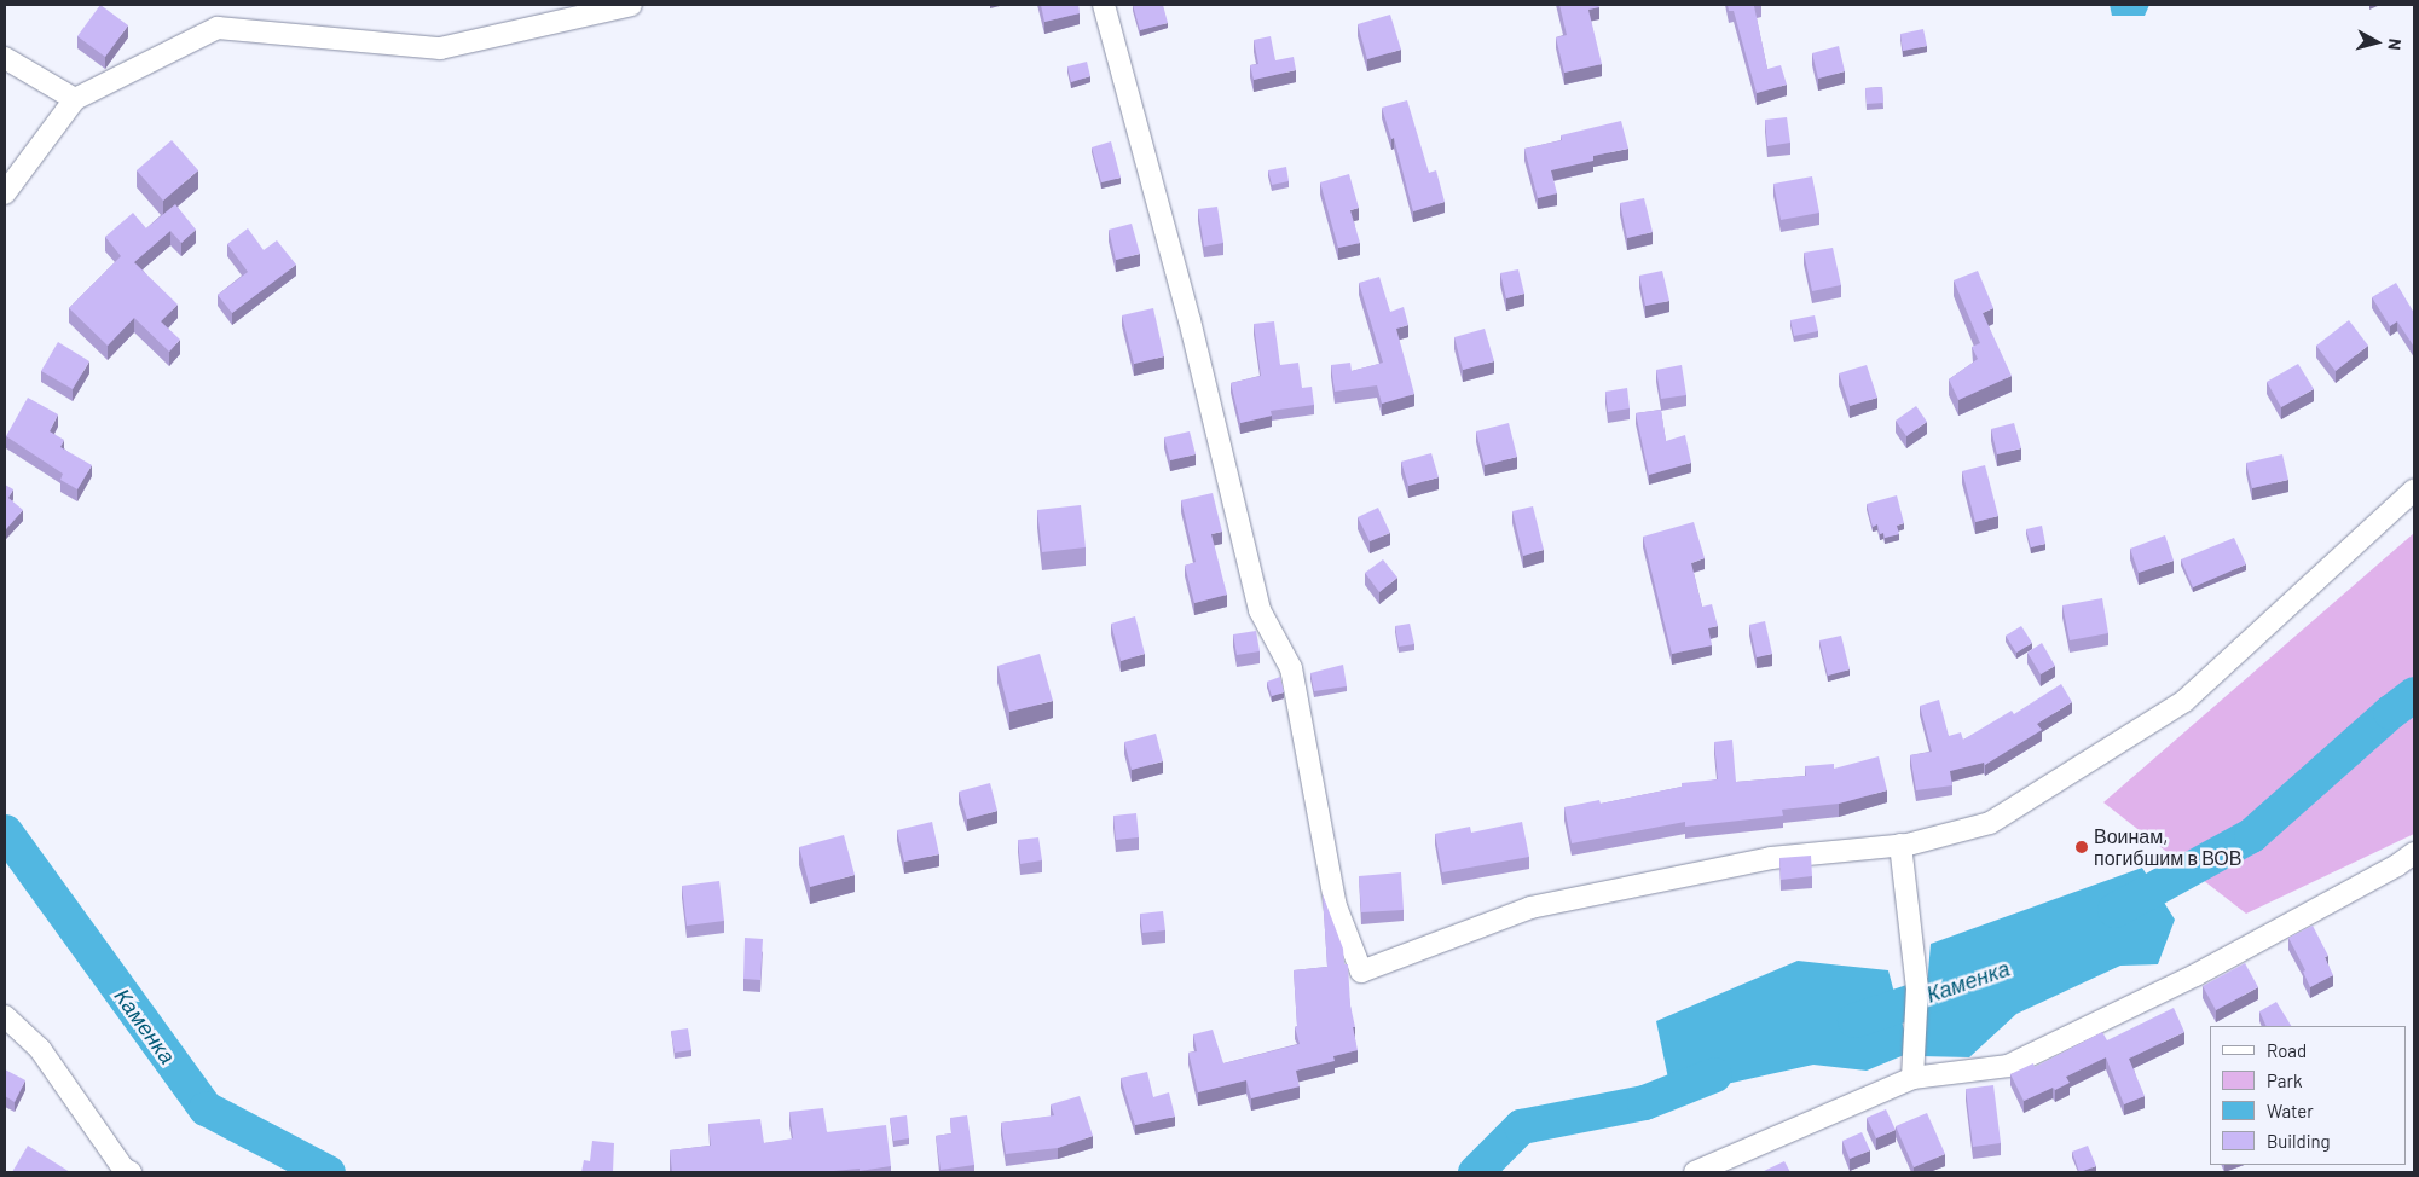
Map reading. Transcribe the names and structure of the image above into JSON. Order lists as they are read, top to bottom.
{
  "water": ["Каменка"],
  "places": ["Воинам, погибшим в ВОВ"],
  "legend": [
    "Road",
    "Park",
    "Water",
    "Building"
  ],
  "north": "right"
}
